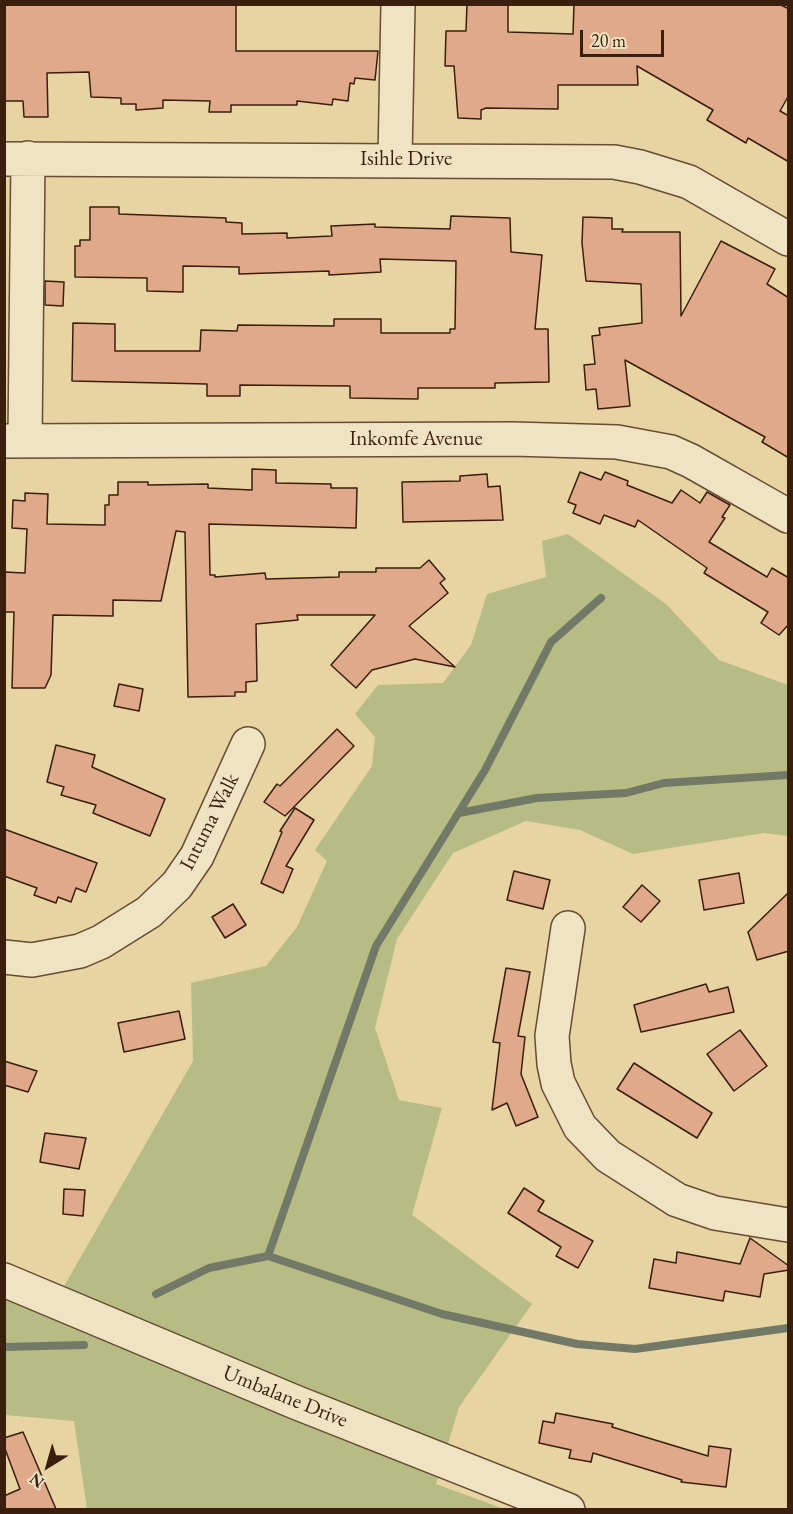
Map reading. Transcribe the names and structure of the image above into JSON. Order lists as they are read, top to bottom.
{
  "streets": {
    "street": [
      "Isihle Drive",
      "Inkomfe Avenue",
      "Intuma Walk",
      "Umbalane Drive"
    ]
  },
  "crossings": [
    ["Isihle Drive", "Inkomfe Avenue"]
  ],
  "scale_bar": "20 m",
  "north": "bottom left"
}
